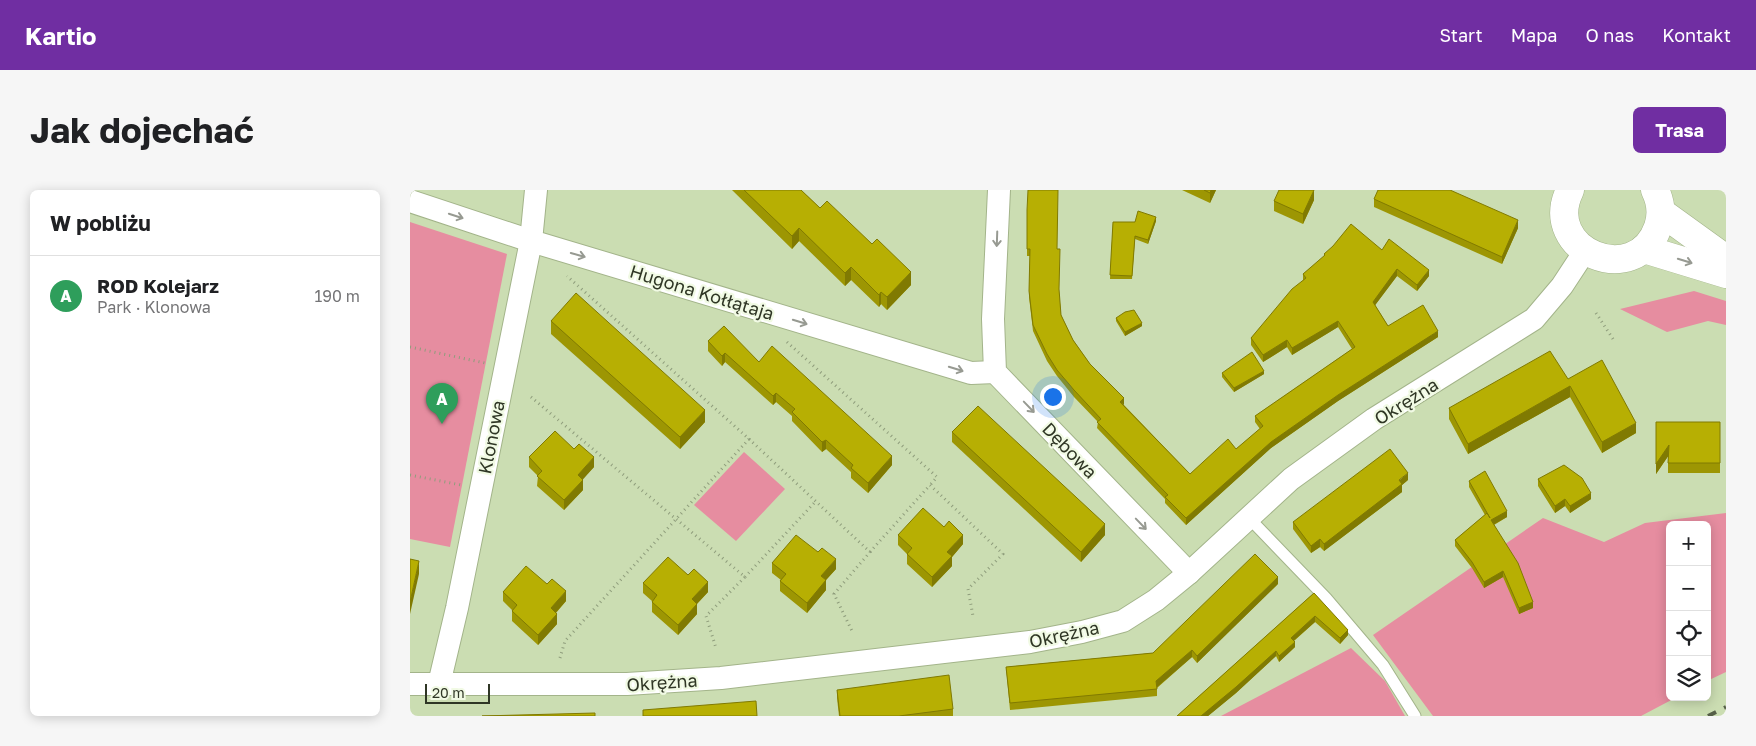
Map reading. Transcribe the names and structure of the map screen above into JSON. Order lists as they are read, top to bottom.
{
  "streets": {
    "street": [
      "Hugona Kołłątaja",
      "Okrężna",
      "Klonowa",
      "Dębowa"
    ]
  },
  "crossings": [
    ["Hugona Kołłątaja", "Klonowa"],
    ["Hugona Kołłątaja", "Dębowa"],
    ["Okrężna", "Klonowa"],
    ["Okrężna", "Dębowa"]
  ],
  "one_way": ["Hugona Kołłątaja", "Dębowa"],
  "scale_bar": "20 m",
  "page": {
    "header": "Kartio",
    "nav": [
      "Start",
      "Mapa",
      "O nas",
      "Kontakt"
    ],
    "buttons": "Trasa",
    "title": "Jak dojechać",
    "heading": "W pobliżu",
    "list": [
      {
        "mark": "A",
        "name": "ROD Kolejarz",
        "note": "Park · Klonowa",
        "value": "190 m"
      }
    ],
    "pins": "A",
    "map_buttons": ["+", "−"],
    "scale": "20 m"
  }
}
